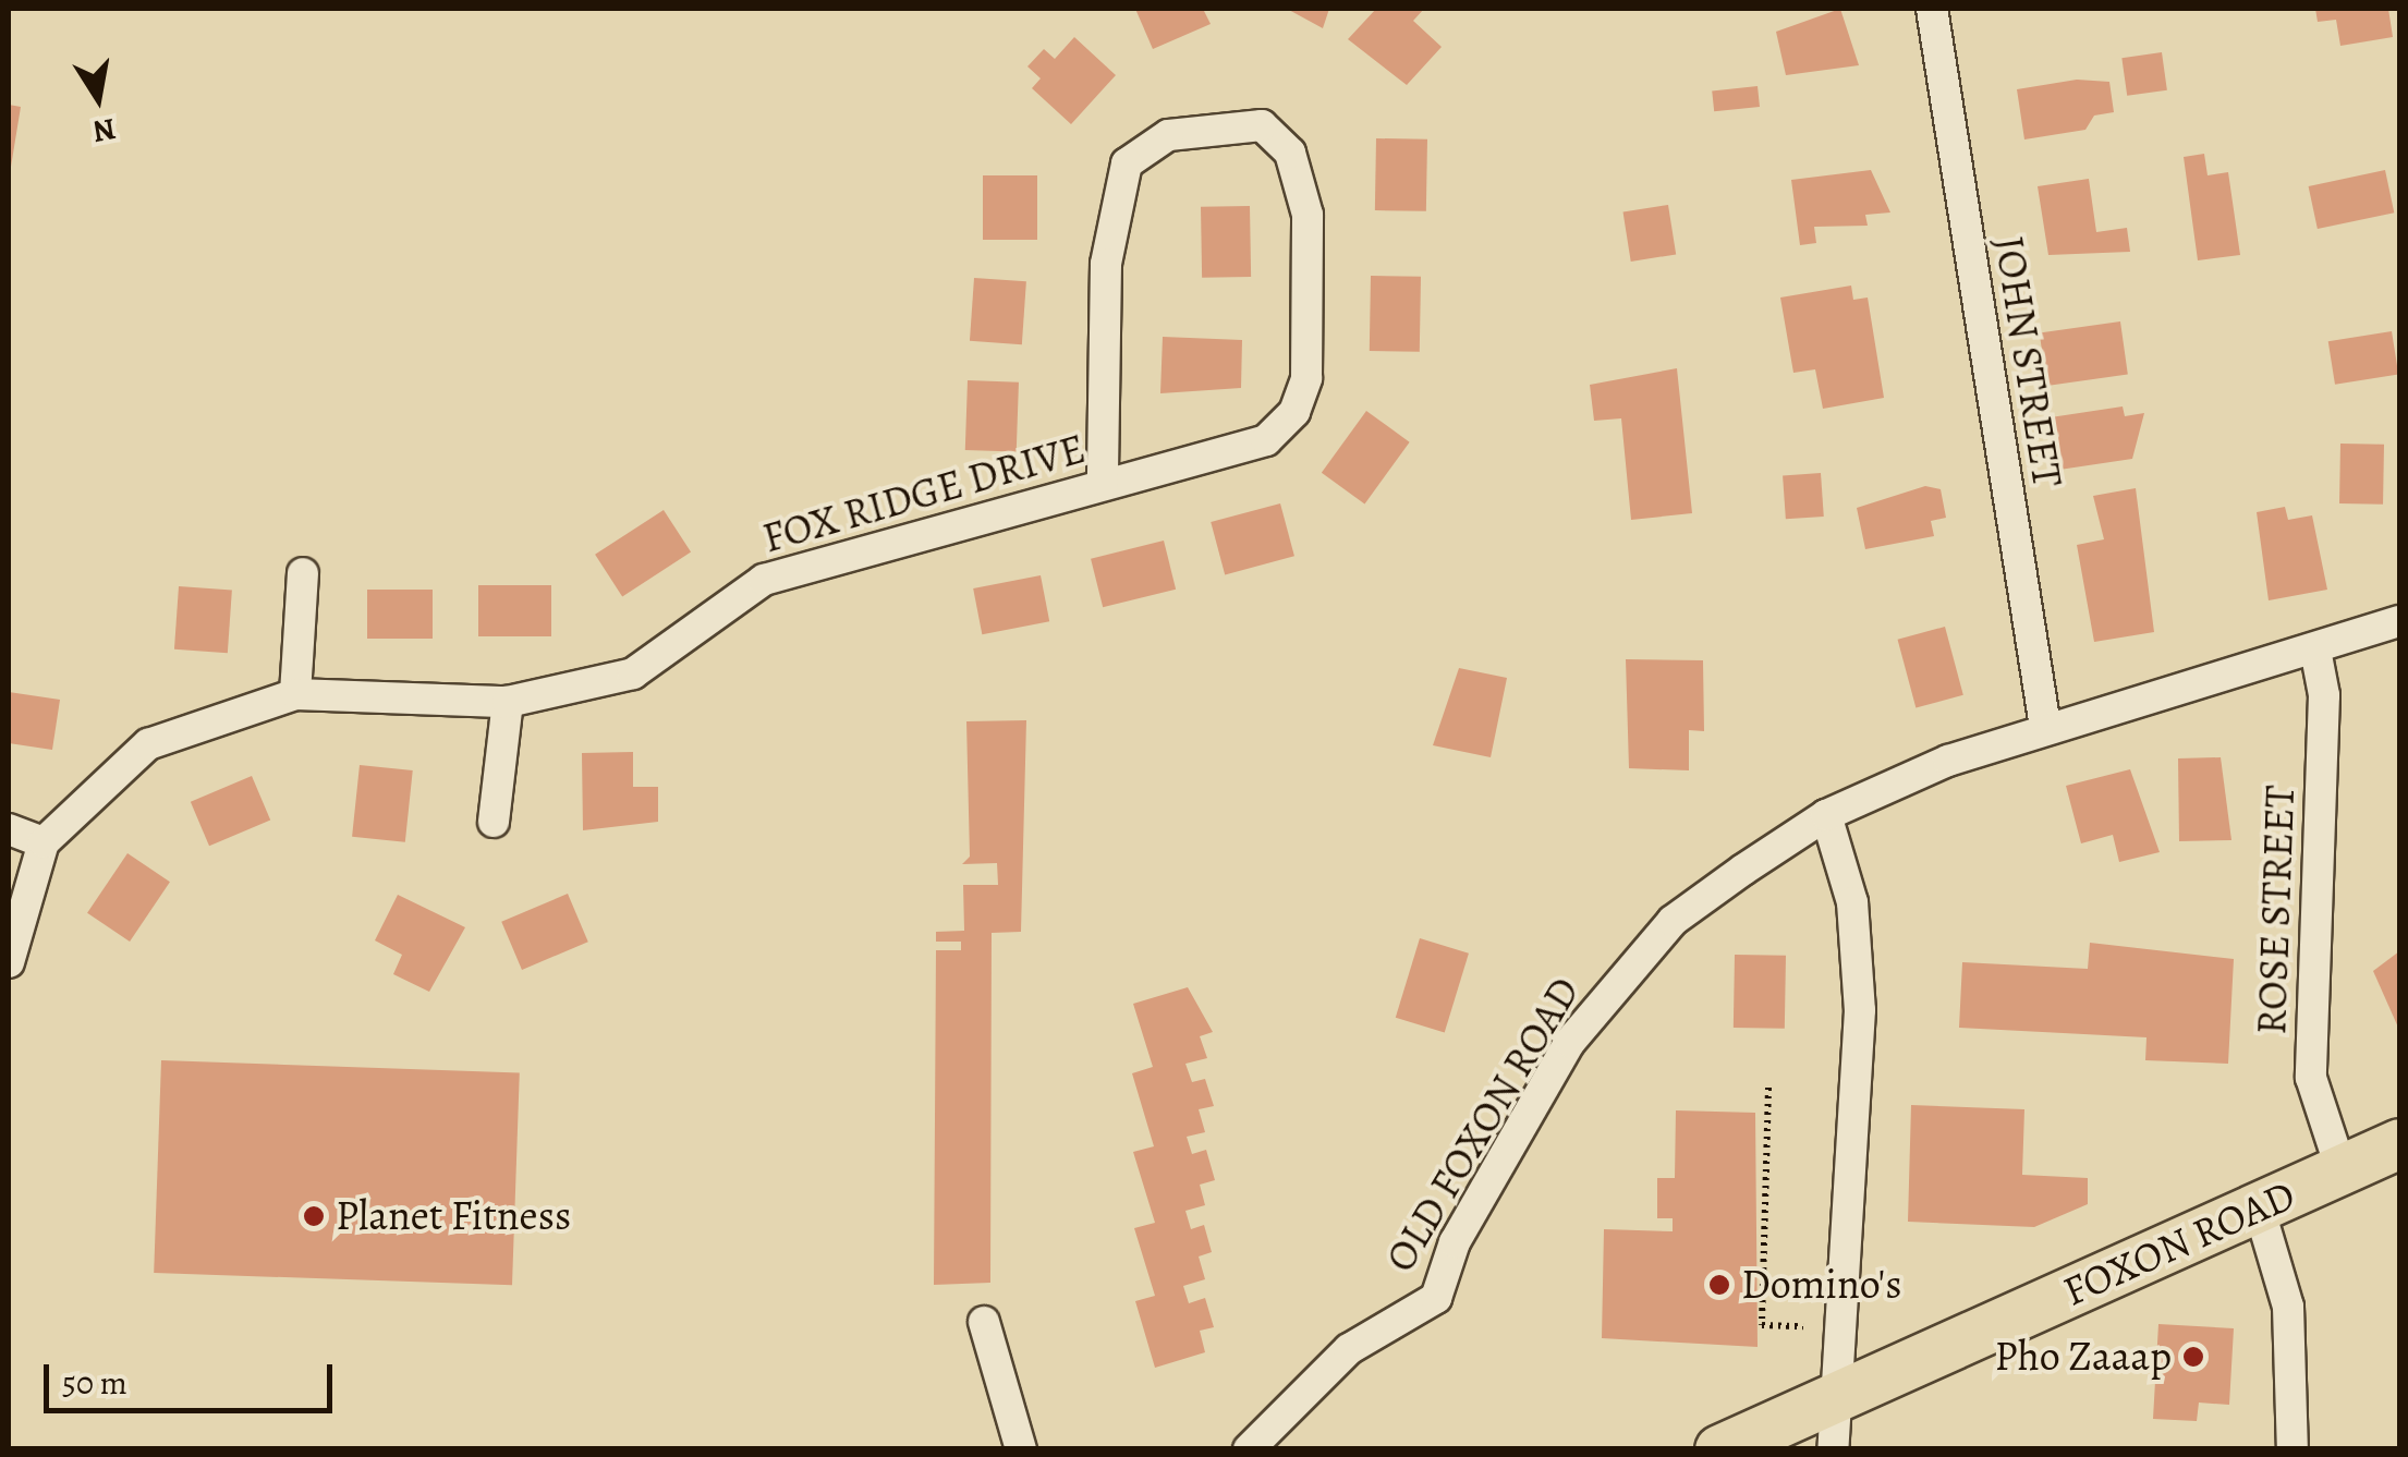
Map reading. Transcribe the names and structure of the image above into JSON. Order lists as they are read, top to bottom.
{
  "streets": {
    "main road": ["FOXON ROAD"],
    "street": [
      "JOHN STREET",
      "FOX RIDGE DRIVE",
      "ROSE STREET",
      "OLD FOXON ROAD"
    ]
  },
  "crossings": [
    ["JOHN STREET", "OLD FOXON ROAD"],
    ["ROSE STREET", "OLD FOXON ROAD"],
    ["ROSE STREET", "FOXON ROAD"]
  ],
  "places": ["Planet Fitness", "Domino's", "Pho Zaaap"],
  "scale_bar": "50 m",
  "north": "bottom"
}
